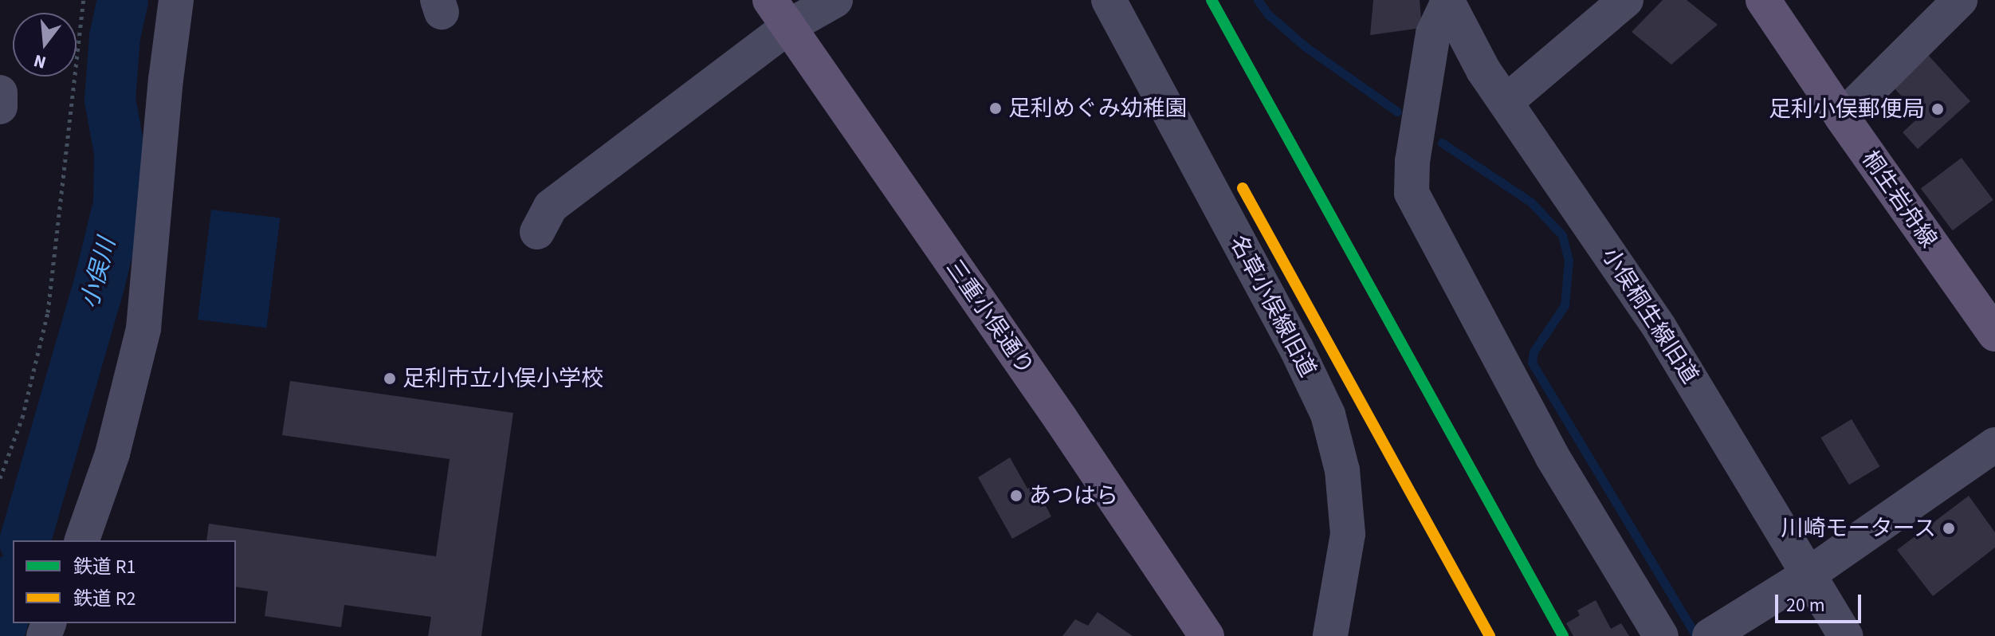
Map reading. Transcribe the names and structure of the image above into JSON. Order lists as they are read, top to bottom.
{
  "streets": {
    "main road": ["桐生岩舟線", "三重小俣通り"],
    "street": ["名草小俣線旧道", "小俣桐生線旧道"]
  },
  "water": ["小俣川"],
  "places": [
    "足利めぐみ幼稚園",
    "足利小俣郵便局",
    "足利市立小俣小学校",
    "あつはら",
    "川崎モータース"
  ],
  "lines": ["rail line R1", "rail line R2"],
  "legend": ["鉄道 R1", "鉄道 R2"],
  "scale_bar": "20 m",
  "north": "bottom"
}
